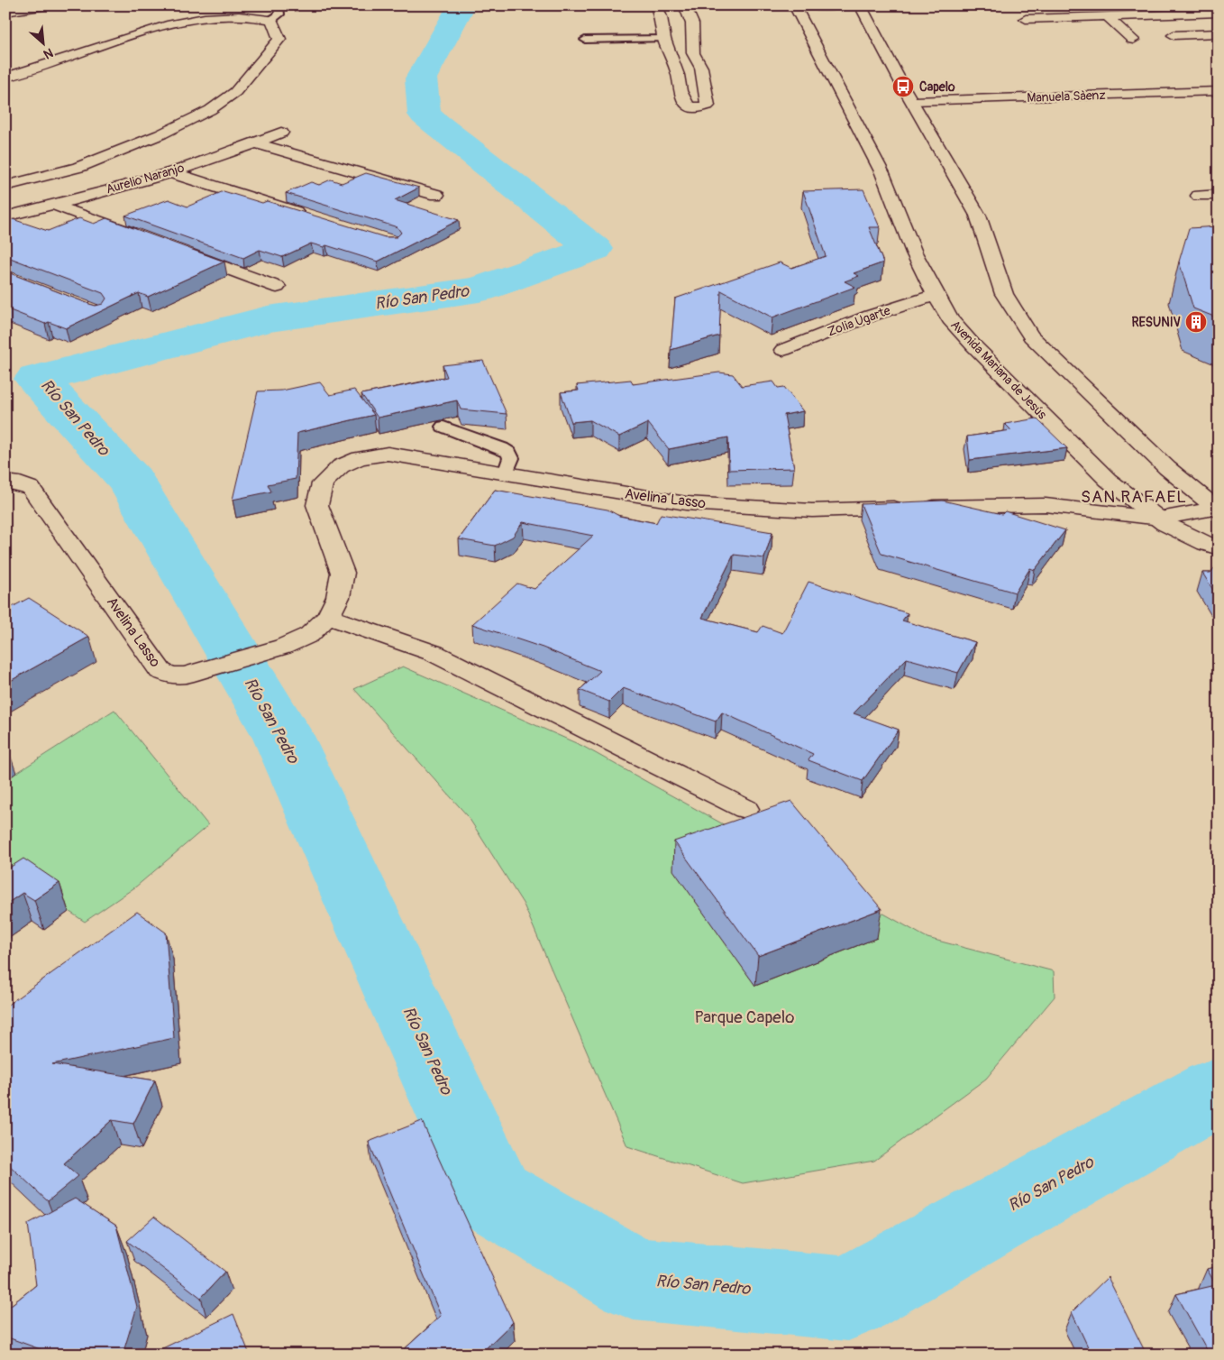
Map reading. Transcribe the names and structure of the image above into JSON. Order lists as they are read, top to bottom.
{
  "streets": {
    "street": [
      "Manuela Sàenz",
      "Aurelio Naranjo",
      "ZoIia Ugarte",
      "Avenida Mariana de Jesús",
      "Avelina Lasso"
    ]
  },
  "crossings": [
    ["ZoIia Ugarte", "Avenida Mariana de Jesús"],
    ["Avenida Mariana de Jesús", "Avelina Lasso"]
  ],
  "districts": ["SAN RAFAEL"],
  "water": ["Río San Pedro"],
  "parks": ["Parque Capelo"],
  "places": {
    "bus stop": ["Capelo"],
    "building": ["RESUNIV"]
  },
  "north": "bottom right"
}
